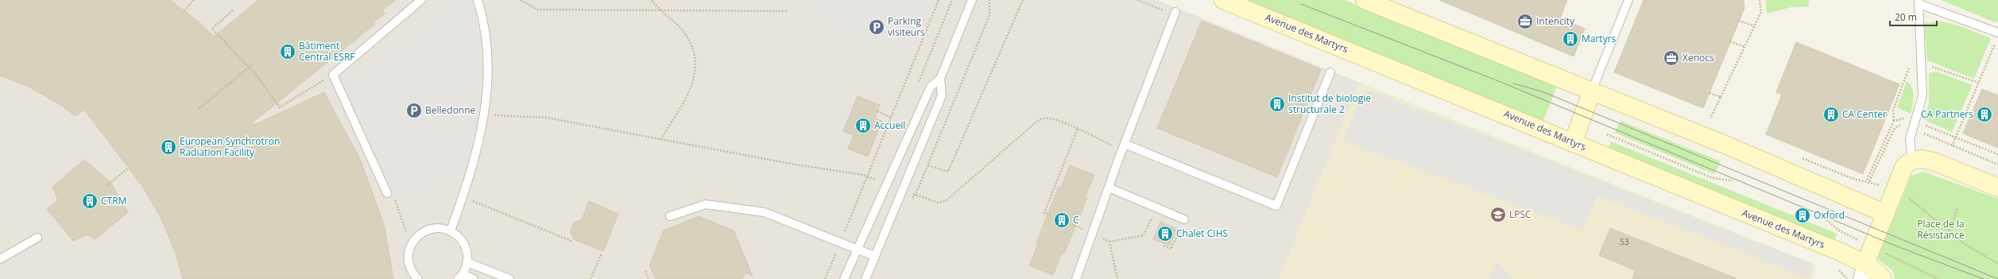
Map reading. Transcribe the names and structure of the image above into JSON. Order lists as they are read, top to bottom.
{
  "streets": {
    "main road": ["Avenue des Martyrs"]
  },
  "parks": ["Place de la Résistance"],
  "places": {
    "office": ["Intencity", "Xenocs"],
    "parking": ["Parking visiteurs", "Belledonne"],
    "building": [
      "Martyrs",
      "Bâtiment Central ESRF",
      "Institut de biologie structurale 2",
      "CA Center",
      "CA Partners",
      "Accueil",
      "European Synchrotron Radiation Facility",
      "CTRM",
      "Oxford",
      "C",
      "Chalet CIHS"
    ],
    "school or university": ["LPSC"]
  },
  "house_numbers": ["53"],
  "scale_bar": "20 m"
}
